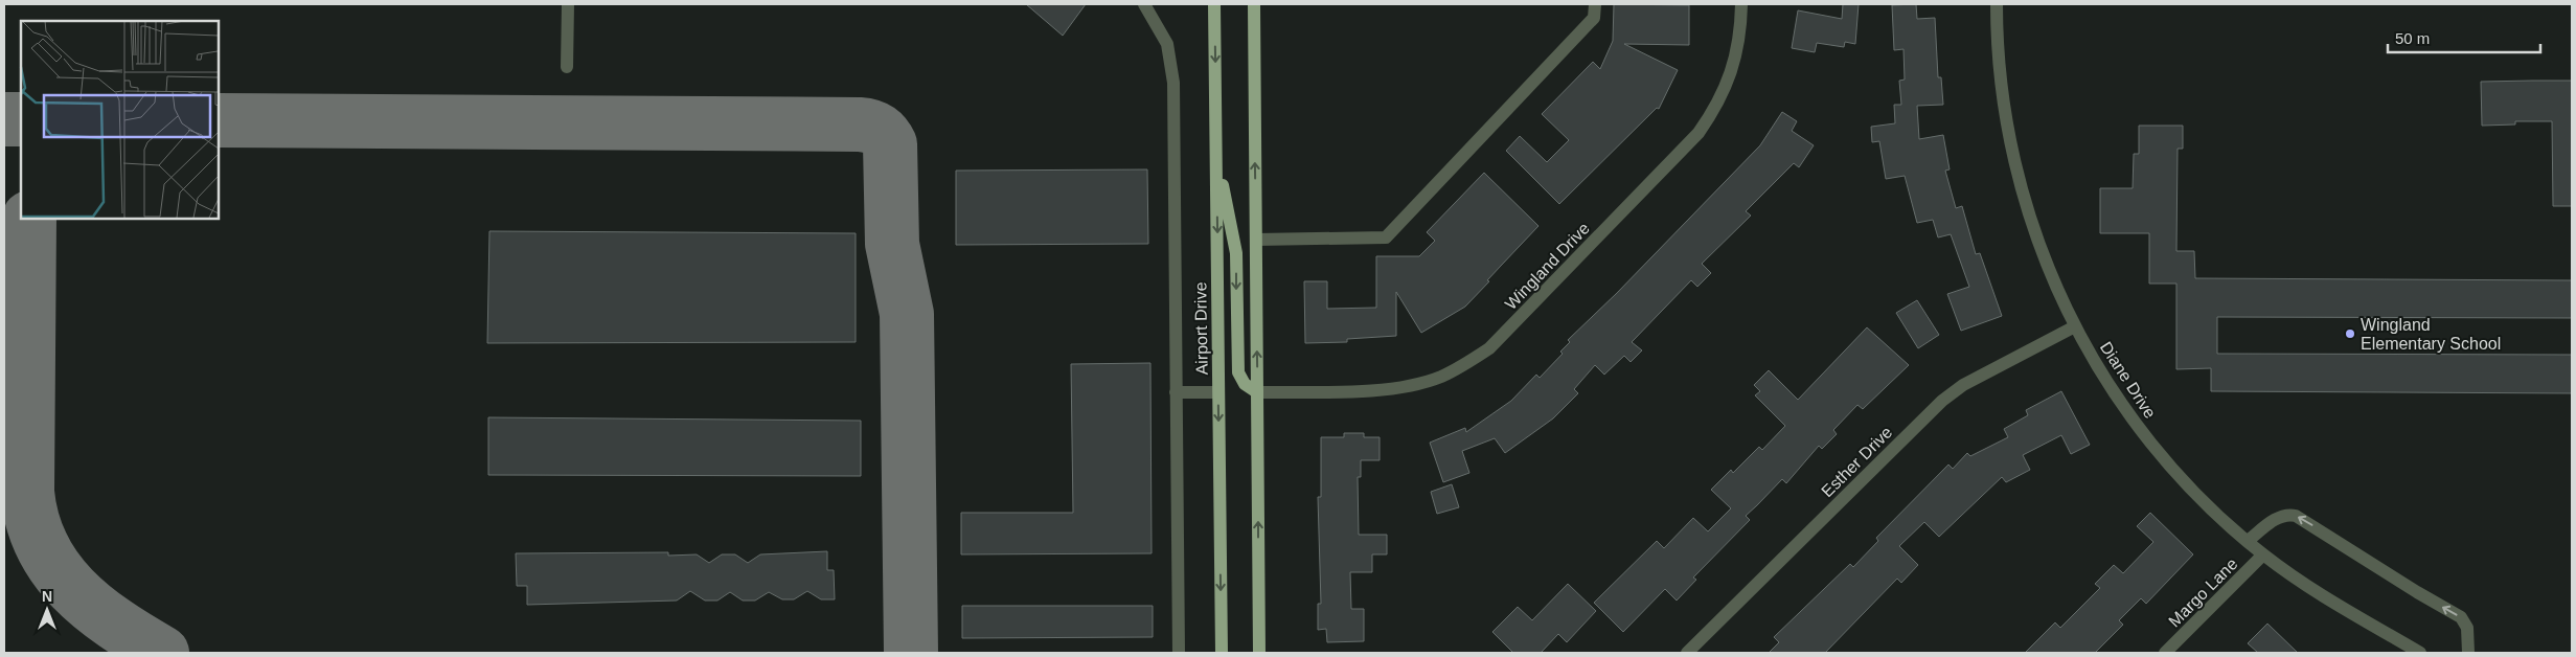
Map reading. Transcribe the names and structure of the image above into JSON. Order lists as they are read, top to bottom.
{
  "streets": {
    "main road": ["Airport Drive"],
    "street": [
      "Wingland Drive",
      "Diane Drive",
      "Esther Drive",
      "Margo Lane"
    ]
  },
  "crossings": [
    ["Diane Drive", "Esther Drive"],
    ["Diane Drive", "Margo Lane"]
  ],
  "places": ["Wingland Elementary School"],
  "scale_bar": "50 m",
  "north": "top"
}
